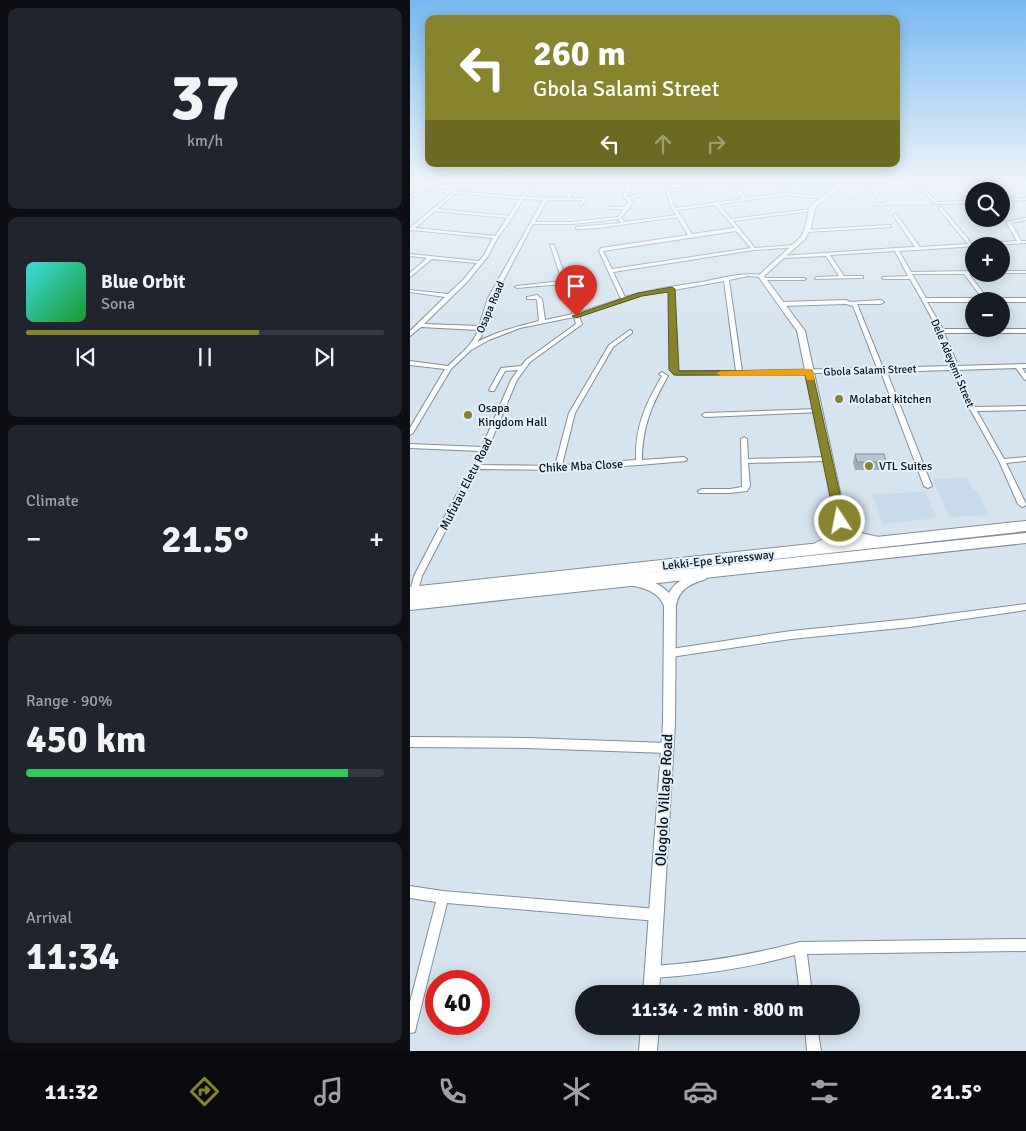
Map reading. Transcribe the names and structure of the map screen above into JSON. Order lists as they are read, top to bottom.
{
  "streets": {
    "highway": ["Lekki-Epe Expressway"],
    "street": [
      "Osapa Road",
      "Dele Adeyemi Street",
      "Gbola Salami Street",
      "Chike Mba Close",
      "Mufutau Eletu Road",
      "Ologolo Village Road"
    ]
  },
  "crossings": [
    ["Dele Adeyemi Street", "Gbola Salami Street"],
    ["Chike Mba Close", "Mufutau Eletu Road"],
    ["Mufutau Eletu Road", "Lekki-Epe Expressway"]
  ],
  "places": ["Molabat kitchen", "Osapa Kingdom Hall", "VTL Suites"],
  "page": {
    "tile": [
      ["37", "km/h"],
      "Climate",
      ["Range · 90%", "450 km"],
      ["Arrival", "11:34"]
    ],
    "turn": ["260 m", "Gbola Salami Street"],
    "map_buttons": ["+", "−"],
    "song": ["Blue Orbit", "Sona"],
    "heat": ["−", "21.5°", "+"],
    "limit": "40",
    "trip": "11:34 · 2 min · 800 m",
    "tabs": ["11:32", "21.5°"]
  }
}
